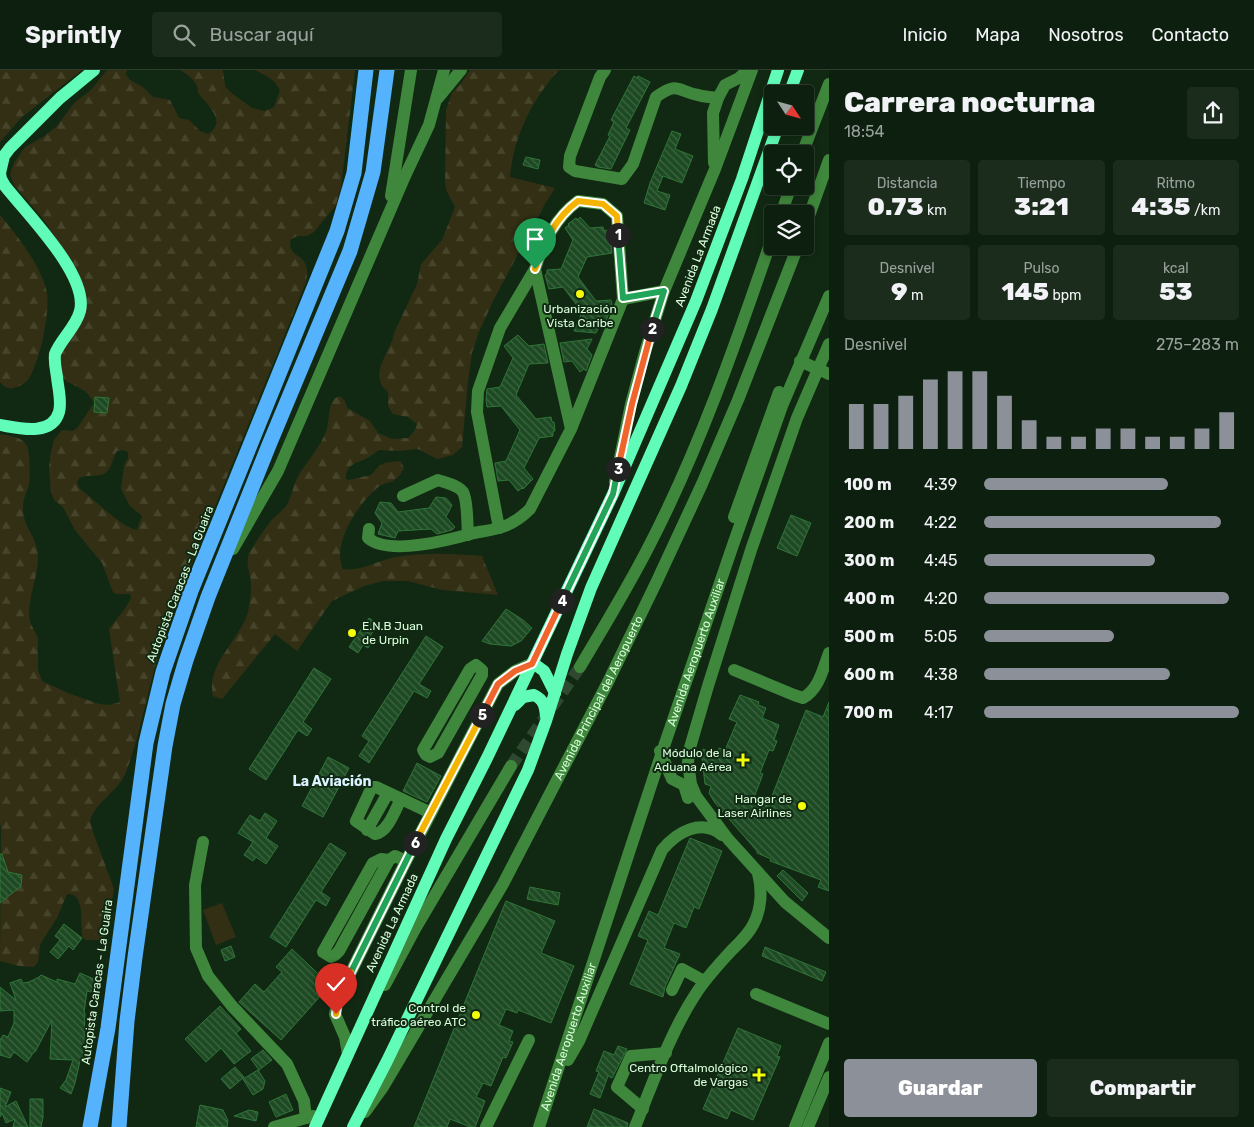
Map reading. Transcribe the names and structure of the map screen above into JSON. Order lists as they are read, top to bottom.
{
  "streets": {
    "highway": ["Autopista Caracas - La Guaira"],
    "main road": ["Avenida La Armada"],
    "street": ["Avenida Aeropuerto Auxiliar", "Avenida Principal del Aeropuerto"]
  },
  "districts": ["La Aviación"],
  "places": {
    "other": [
      "Urbanización Vista Caribe",
      "E.N.B Juan de Urpin",
      "Hangar de Laser Airlines",
      "Control de tráfico aéreo ATC"
    ],
    "health": ["Módulo de la Aduana Aérea", "Centro Oftalmológico de Vargas"]
  },
  "north": "bottom right",
  "page": {
    "header": "Sprintly",
    "search": "Buscar aquí",
    "nav": [
      "Inicio",
      "Mapa",
      "Nosotros",
      "Contacto"
    ],
    "heading": ["Carrera nocturna", "18:54"],
    "stats": [
      ["Distancia", "0.73 km"],
      ["Tiempo", "3:21"],
      ["Ritmo", "4:35 /km"],
      ["Desnivel", "9 m"],
      ["Pulso", "145 bpm"],
      ["kcal", "53"]
    ],
    "pins": [
      "1",
      "2",
      "3",
      "4",
      "5",
      "6"
    ],
    "chart": ["Desnivel", "275–283 m"],
    "list": [
      {
        "name": "100 m",
        "note": "4:39"
      },
      {
        "name": "200 m",
        "note": "4:22"
      },
      {
        "name": "300 m",
        "note": "4:45"
      },
      {
        "name": "400 m",
        "note": "4:20"
      },
      {
        "name": "500 m",
        "note": "5:05"
      },
      {
        "name": "600 m",
        "note": "4:38"
      },
      {
        "name": "700 m",
        "note": "4:17"
      }
    ],
    "buttons": ["Guardar", "Compartir"]
  }
}
